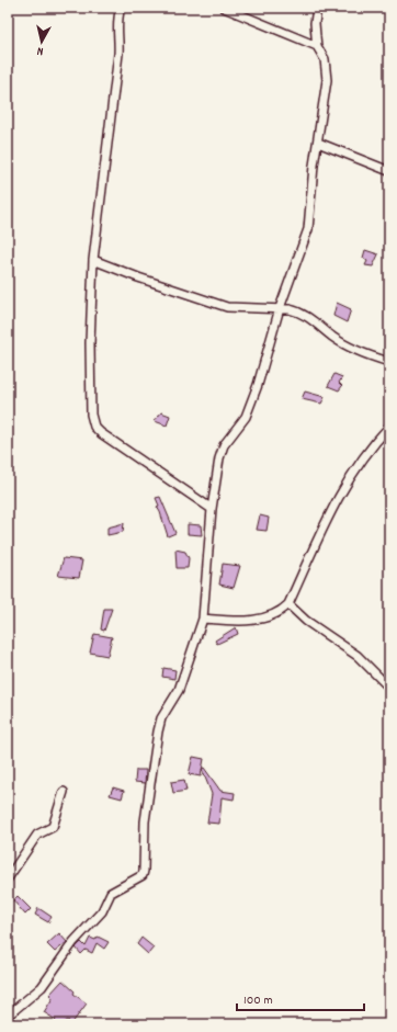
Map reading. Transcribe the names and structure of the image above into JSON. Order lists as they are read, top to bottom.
{
  "scale_bar": "100 m",
  "north": "bottom"
}
